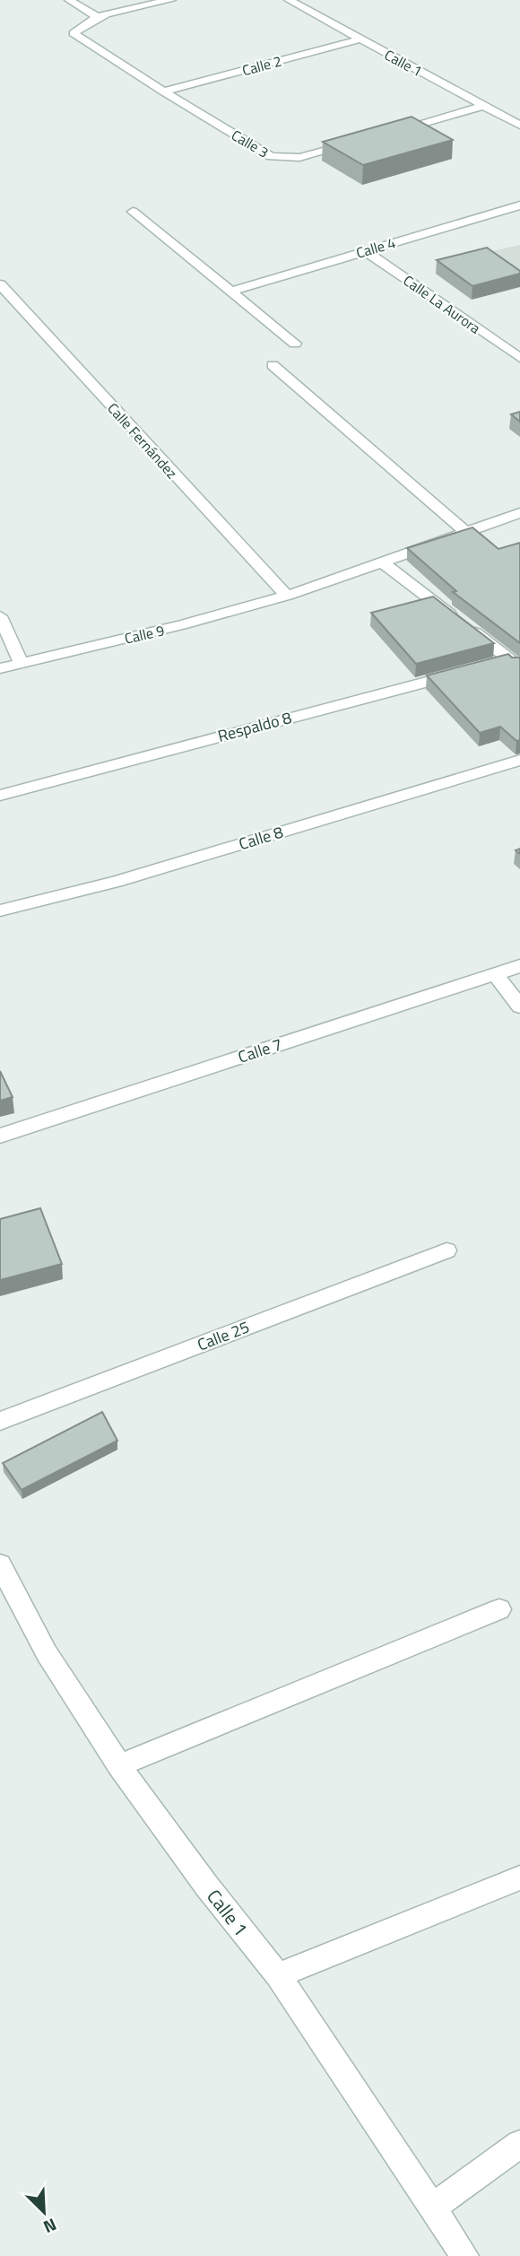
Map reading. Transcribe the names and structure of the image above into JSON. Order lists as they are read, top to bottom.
{
  "streets": {
    "street": [
      "Calle 1",
      "Calle 2",
      "Calle 3",
      "Calle 4",
      "Calle La Aurora",
      "Calle Fernández",
      "Calle 9",
      "Respaldo 8",
      "Calle 8",
      "Calle 7",
      "Calle 25"
    ]
  },
  "crossings": [
    ["Calle 1", "Calle 2"],
    ["Calle 2", "Calle 3"],
    ["Calle 4", "Calle La Aurora"],
    ["Calle Fernández", "Calle 9"]
  ],
  "north": "bottom right"
}
